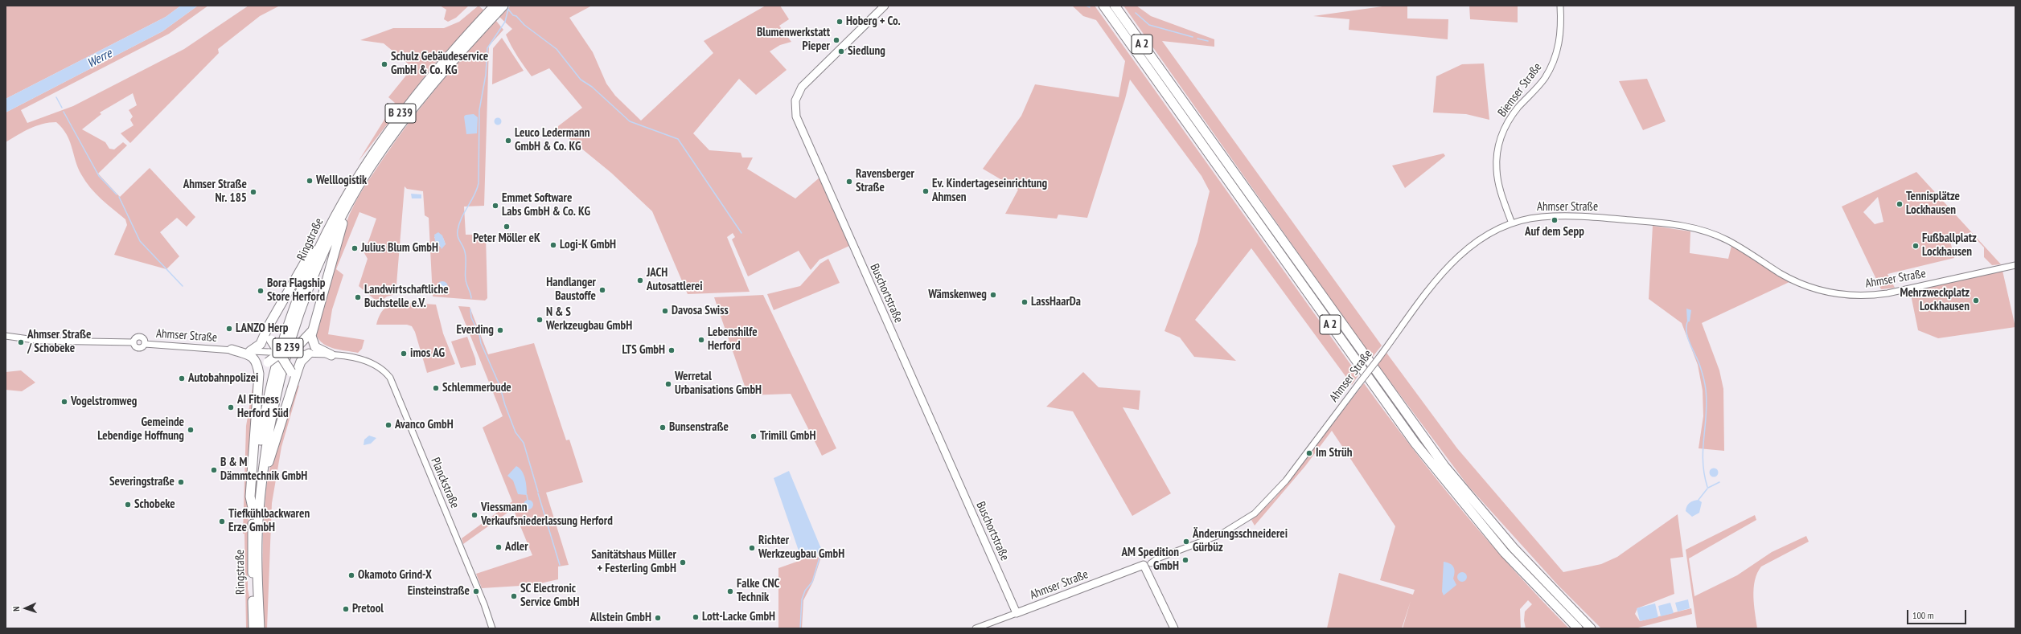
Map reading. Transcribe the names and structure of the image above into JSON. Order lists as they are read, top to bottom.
{
  "streets": {
    "highway": ["A 2", "B 239", "Ringstraße"],
    "main road": ["Ahmser Straße", "Buschortstraße"],
    "street": ["Biemser Straße", "Planckstraße"]
  },
  "crossings": [
    ["Biemser Straße", "Ahmser Straße"],
    ["B 239", "Ringstraße"],
    ["Ahmser Straße", "Buschortstraße"]
  ],
  "water": ["Werre"],
  "places": [
    "Hoberg + Co.",
    "Blumenwerkstatt Pieper",
    "Siedlung",
    "Schulz Gebäudeservice GmbH & Co. KG",
    "Leuco Ledermann GmbH & Co. KG",
    "Welllogistik",
    "Ravensberger Straße",
    "Ev. Kindertageseinrichtung Ahmsen",
    "Ahmser Straße Nr. 185",
    "Tennisplätze Lockhausen",
    "Emmet Software Labs GmbH & Co. KG",
    "Auf dem Sepp",
    "Peter Möller eK",
    "Logi-K GmbH",
    "Fußballplatz Lockhausen",
    "Julius Blum GmbH",
    "JACH Autosattlerei",
    "Handlanger Baustoffe",
    "Bora Flagship Store Herford",
    "Wämskenweg",
    "Landwirtschaftliche Buchstelle e.V.",
    "Mehrzweckplatz Lockhausen",
    "LassHaarDa",
    "Davosa Swiss",
    "N & S Werkzeugbau GmbH",
    "LANZO Herp",
    "Everding",
    "Lebenshilfe Herford",
    "Ahmser Straße / Schobeke",
    "LTS GmbH",
    "imos AG",
    "Autobahnpolizei",
    "Werretal Urbanisations GmbH",
    "Schlemmerbude",
    "Vogelstromweg",
    "AI Fitness Herford Süd",
    "Avanco GmbH",
    "Bunsenstraße",
    "Gemeinde Lebendige Hoffnung",
    "Trimill GmbH",
    "Im Strüh",
    "B & M Dämmtechnik GmbH",
    "Severingstraße",
    "Schobeke",
    "Viessmann Verkaufsniederlassung Herford",
    "Tiefkühlbackwaren Erze GmbH",
    "Änderungsschneiderei Gürbüz",
    "Adler",
    "Richter Werkzeugbau GmbH",
    "AM Spedition GmbH",
    "Sanitätshaus Müller + Festerling GmbH",
    "Okamoto Grind-X",
    "Einsteinstraße",
    "Falke CNC Technik",
    "SC Electronic Service GmbH",
    "Pretool",
    "Lott-Lacke GmbH",
    "Allstein GmbH"
  ],
  "scale_bar": "100 m",
  "north": "left"
}
